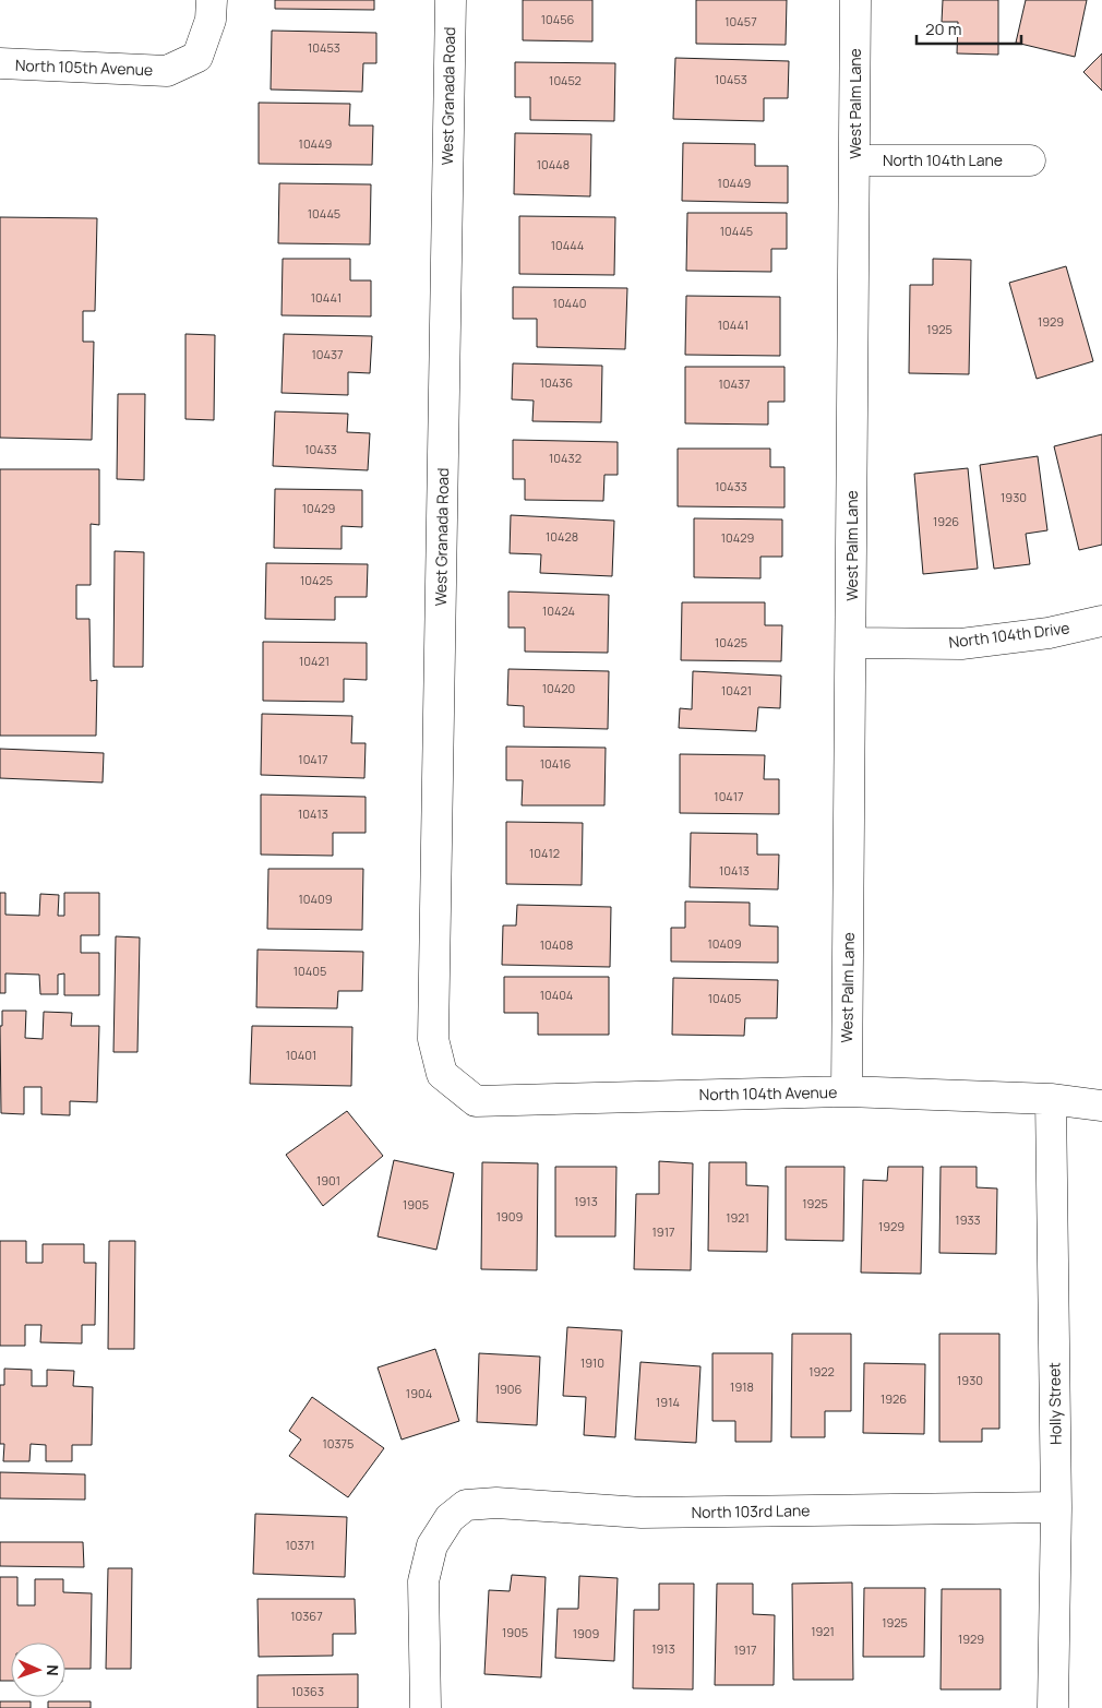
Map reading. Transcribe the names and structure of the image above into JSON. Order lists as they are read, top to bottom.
{
  "streets": {
    "street": [
      "North 105th Avenue",
      "West Granada Road",
      "West Palm Lane",
      "North 104th Lane",
      "North 104th Drive",
      "North 104th Avenue",
      "Holly Street",
      "North 103rd Lane"
    ]
  },
  "crossings": [
    ["West Granada Road", "North 104th Avenue"],
    ["West Palm Lane", "North 104th Lane"],
    ["West Palm Lane", "North 104th Drive"],
    ["West Palm Lane", "North 104th Avenue"],
    ["North 104th Avenue", "Holly Street"],
    ["Holly Street", "North 103rd Lane"]
  ],
  "house_numbers": [
    "10456",
    "10457",
    "10453",
    "10453",
    "10452",
    "10449",
    "10448",
    "10449",
    "10445",
    "10445",
    "10444",
    "10441",
    "10440",
    "1929",
    "10441",
    "1925",
    "10437",
    "10436",
    "10437",
    "10433",
    "10432",
    "10433",
    "1930",
    "10429",
    "1926",
    "10428",
    "10429",
    "10425",
    "10424",
    "10425",
    "10421",
    "10420",
    "10421",
    "10417",
    "10416",
    "10417",
    "10413",
    "10412",
    "10413",
    "10409",
    "10409",
    "10408",
    "10405",
    "10404",
    "10405",
    "10401",
    "1901",
    "1913",
    "1925",
    "1905",
    "1909",
    "1921",
    "1933",
    "1929",
    "1917",
    "1910",
    "1922",
    "1930",
    "1918",
    "1906",
    "1904",
    "1926",
    "1914",
    "10375",
    "10371",
    "10367",
    "1925",
    "1921",
    "1905",
    "1909",
    "1929",
    "1913",
    "1917",
    "10363"
  ],
  "scale_bar": "20 m",
  "north": "right"
}
